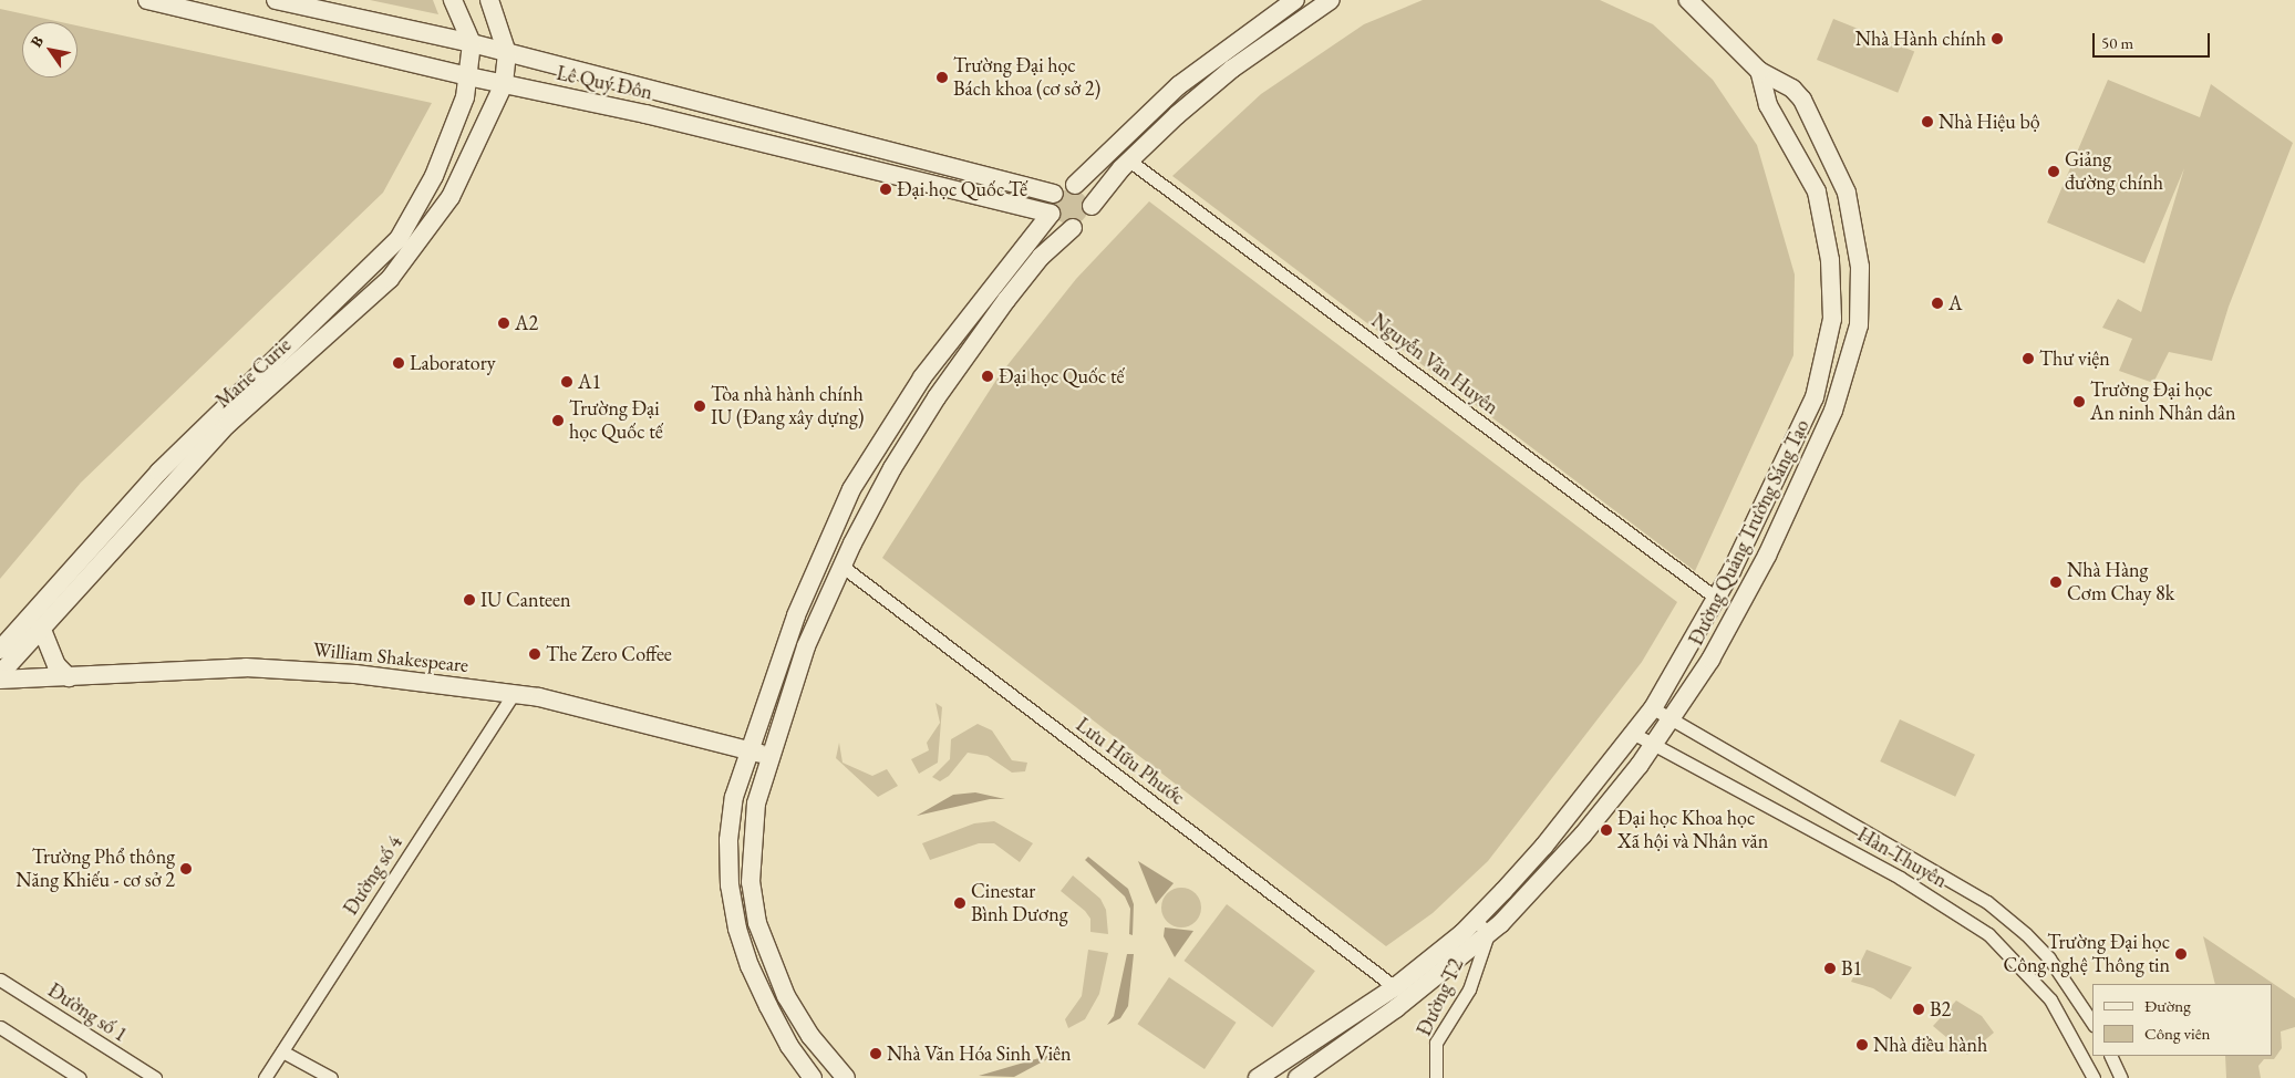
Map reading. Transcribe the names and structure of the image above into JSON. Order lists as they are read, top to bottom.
{
  "streets": {
    "street": [
      "Lê Quý Đôn",
      "Nguyễn Văn Huyên",
      "Marie Curie",
      "Đường Quảng Trường Sáng Tạo",
      "William Shakespeare",
      "Lưu Hữu Phước",
      "Hàn Thuyên",
      "Đường số 4",
      "Đường T2",
      "Đường số 1"
    ]
  },
  "crossings": [
    ["Lê Quý Đôn", "Marie Curie"],
    ["Nguyễn Văn Huyên", "Đường Quảng Trường Sáng Tạo"],
    ["Đường Quảng Trường Sáng Tạo", "Lưu Hữu Phước"],
    ["Đường Quảng Trường Sáng Tạo", "Hàn Thuyên"],
    ["Đường Quảng Trường Sáng Tạo", "Đường T2"],
    ["William Shakespeare", "Đường số 4"]
  ],
  "places": [
    "Nhà Hành chính",
    "Trường Đại học Bách khoa (cơ sở 2)",
    "Nhà Hiệu bộ",
    "Giảng đường chính",
    "Đại học Quốc Tế",
    "A",
    "A2",
    "Thư viện",
    "Laboratory",
    "Đại học Quốc tế",
    "A1",
    "Trường Đại học An ninh Nhân dân",
    "Tòa nhà hành chính IU (Đang xây dựng)",
    "Trường Đại học Quốc tế",
    "Nhà Hàng Cơm Chay 8k",
    "IU Canteen",
    "The Zero Coffee",
    "Đại học Khoa học Xã hội và Nhân văn",
    "Trường Phổ thông Năng Khiếu - cơ sở 2",
    "Cinestar Bình Dương",
    "Trường Đại học Công nghệ Thông tin",
    "B1",
    "B2",
    "Nhà điều hành",
    "Nhà Văn Hóa Sinh Viên"
  ],
  "legend": ["Đường", "Công viên"],
  "scale_bar": "50 m",
  "north": "top left"
}
